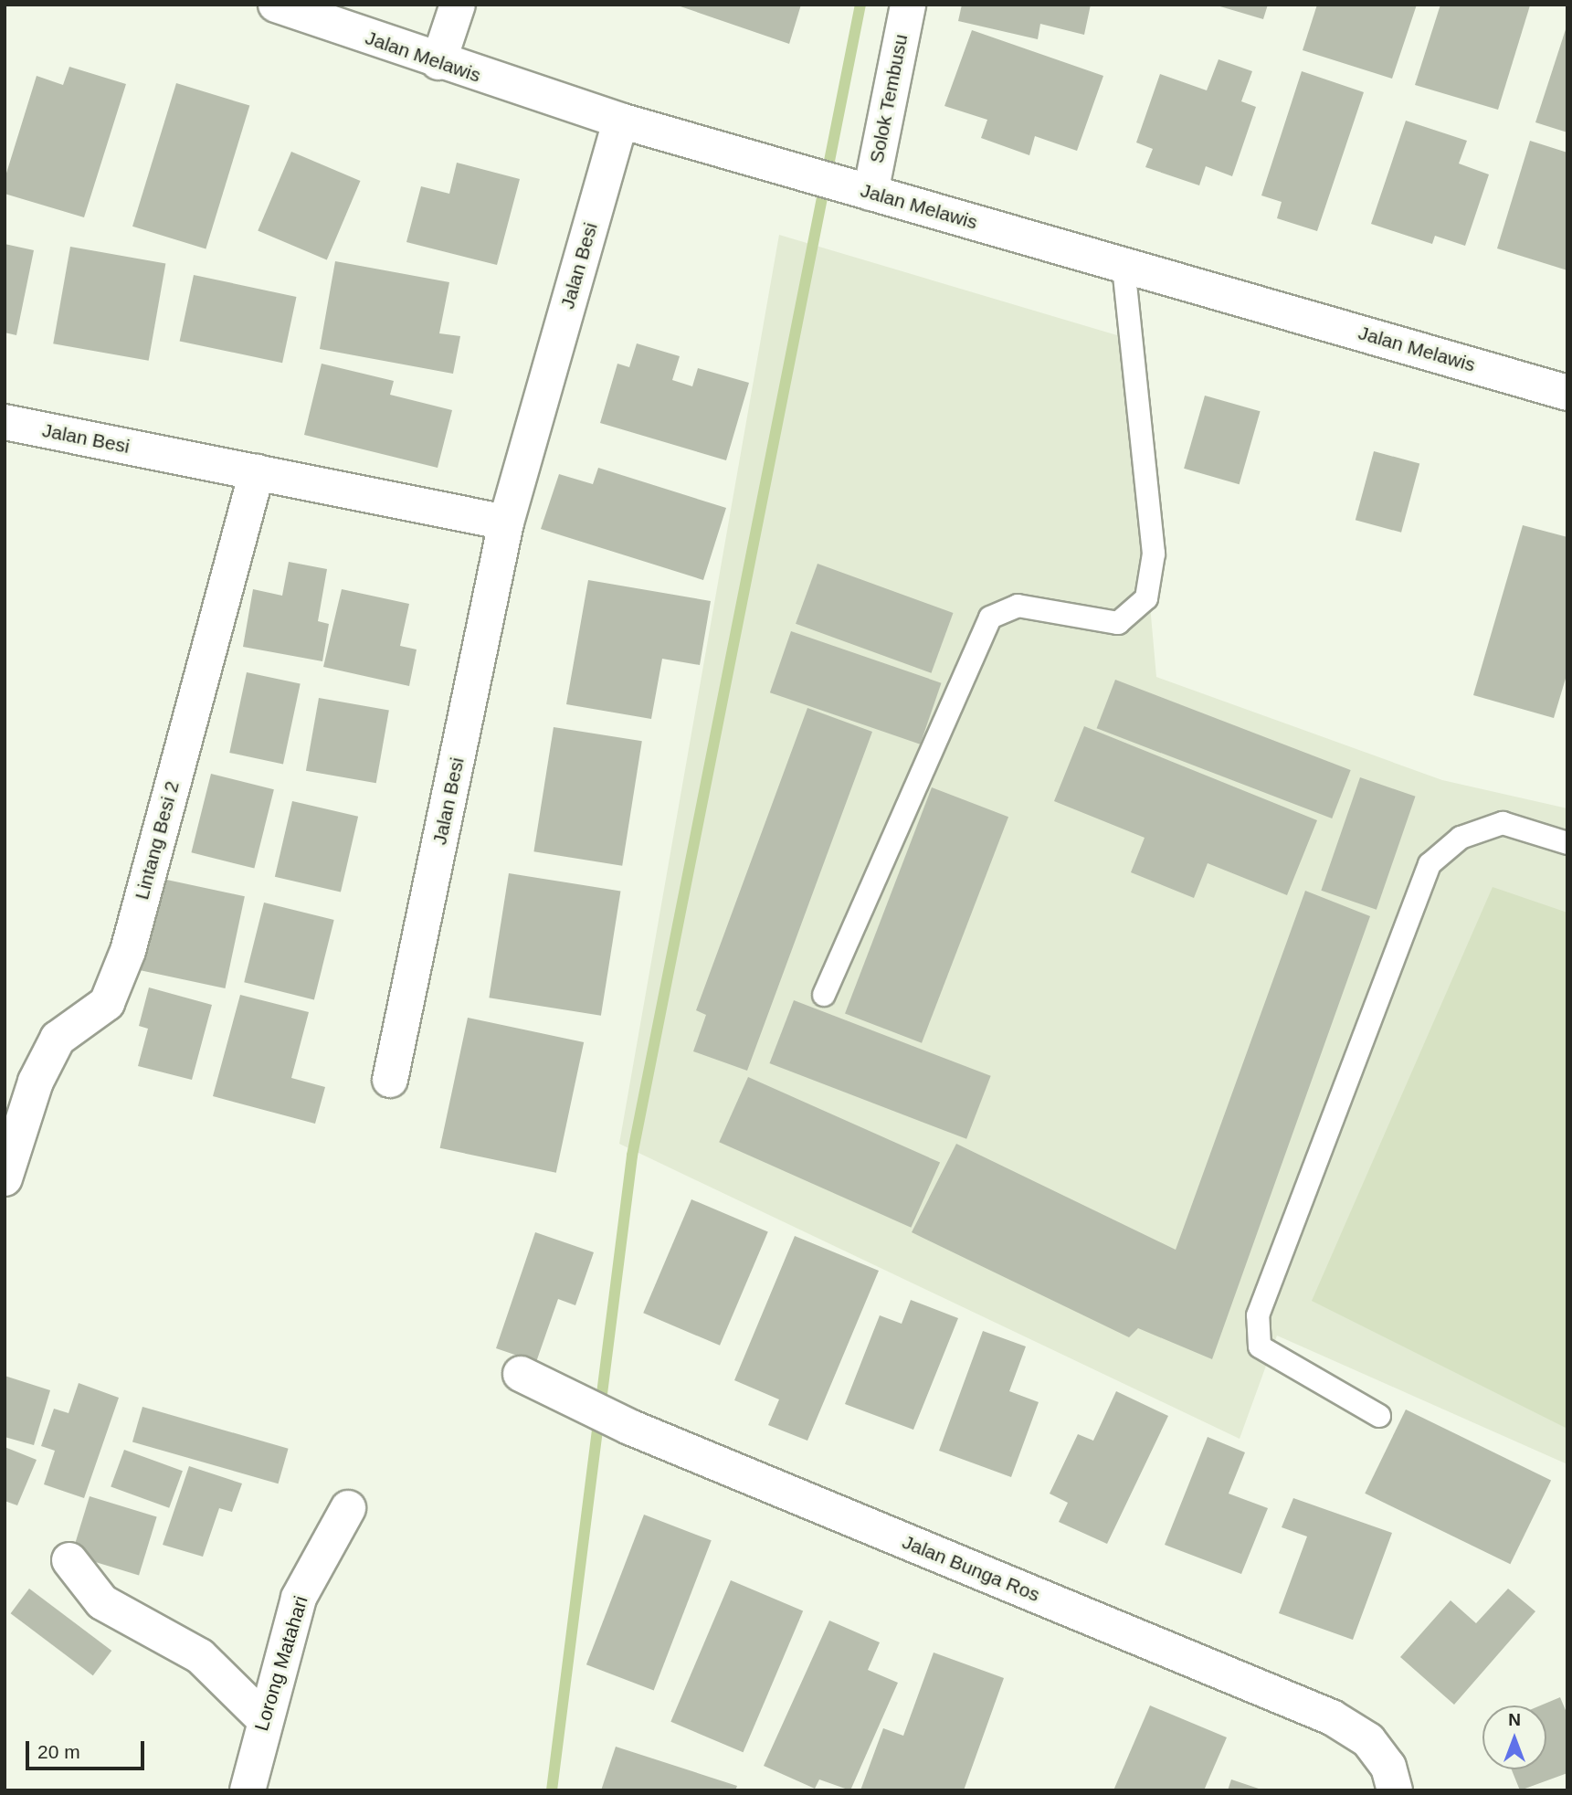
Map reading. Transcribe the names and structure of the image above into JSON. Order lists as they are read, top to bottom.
{
  "streets": {
    "street": [
      "Jalan Melawis",
      "Solok Tembusu",
      "Jalan Besi",
      "Lintang Besi 2",
      "Jalan Bunga Ros",
      "Lorong Matahari"
    ]
  },
  "crossings": [
    ["Jalan Melawis", "Solok Tembusu"],
    ["Jalan Melawis", "Jalan Besi"],
    ["Jalan Besi", "Lintang Besi 2"]
  ],
  "scale_bar": "20 m",
  "north": "top"
}
